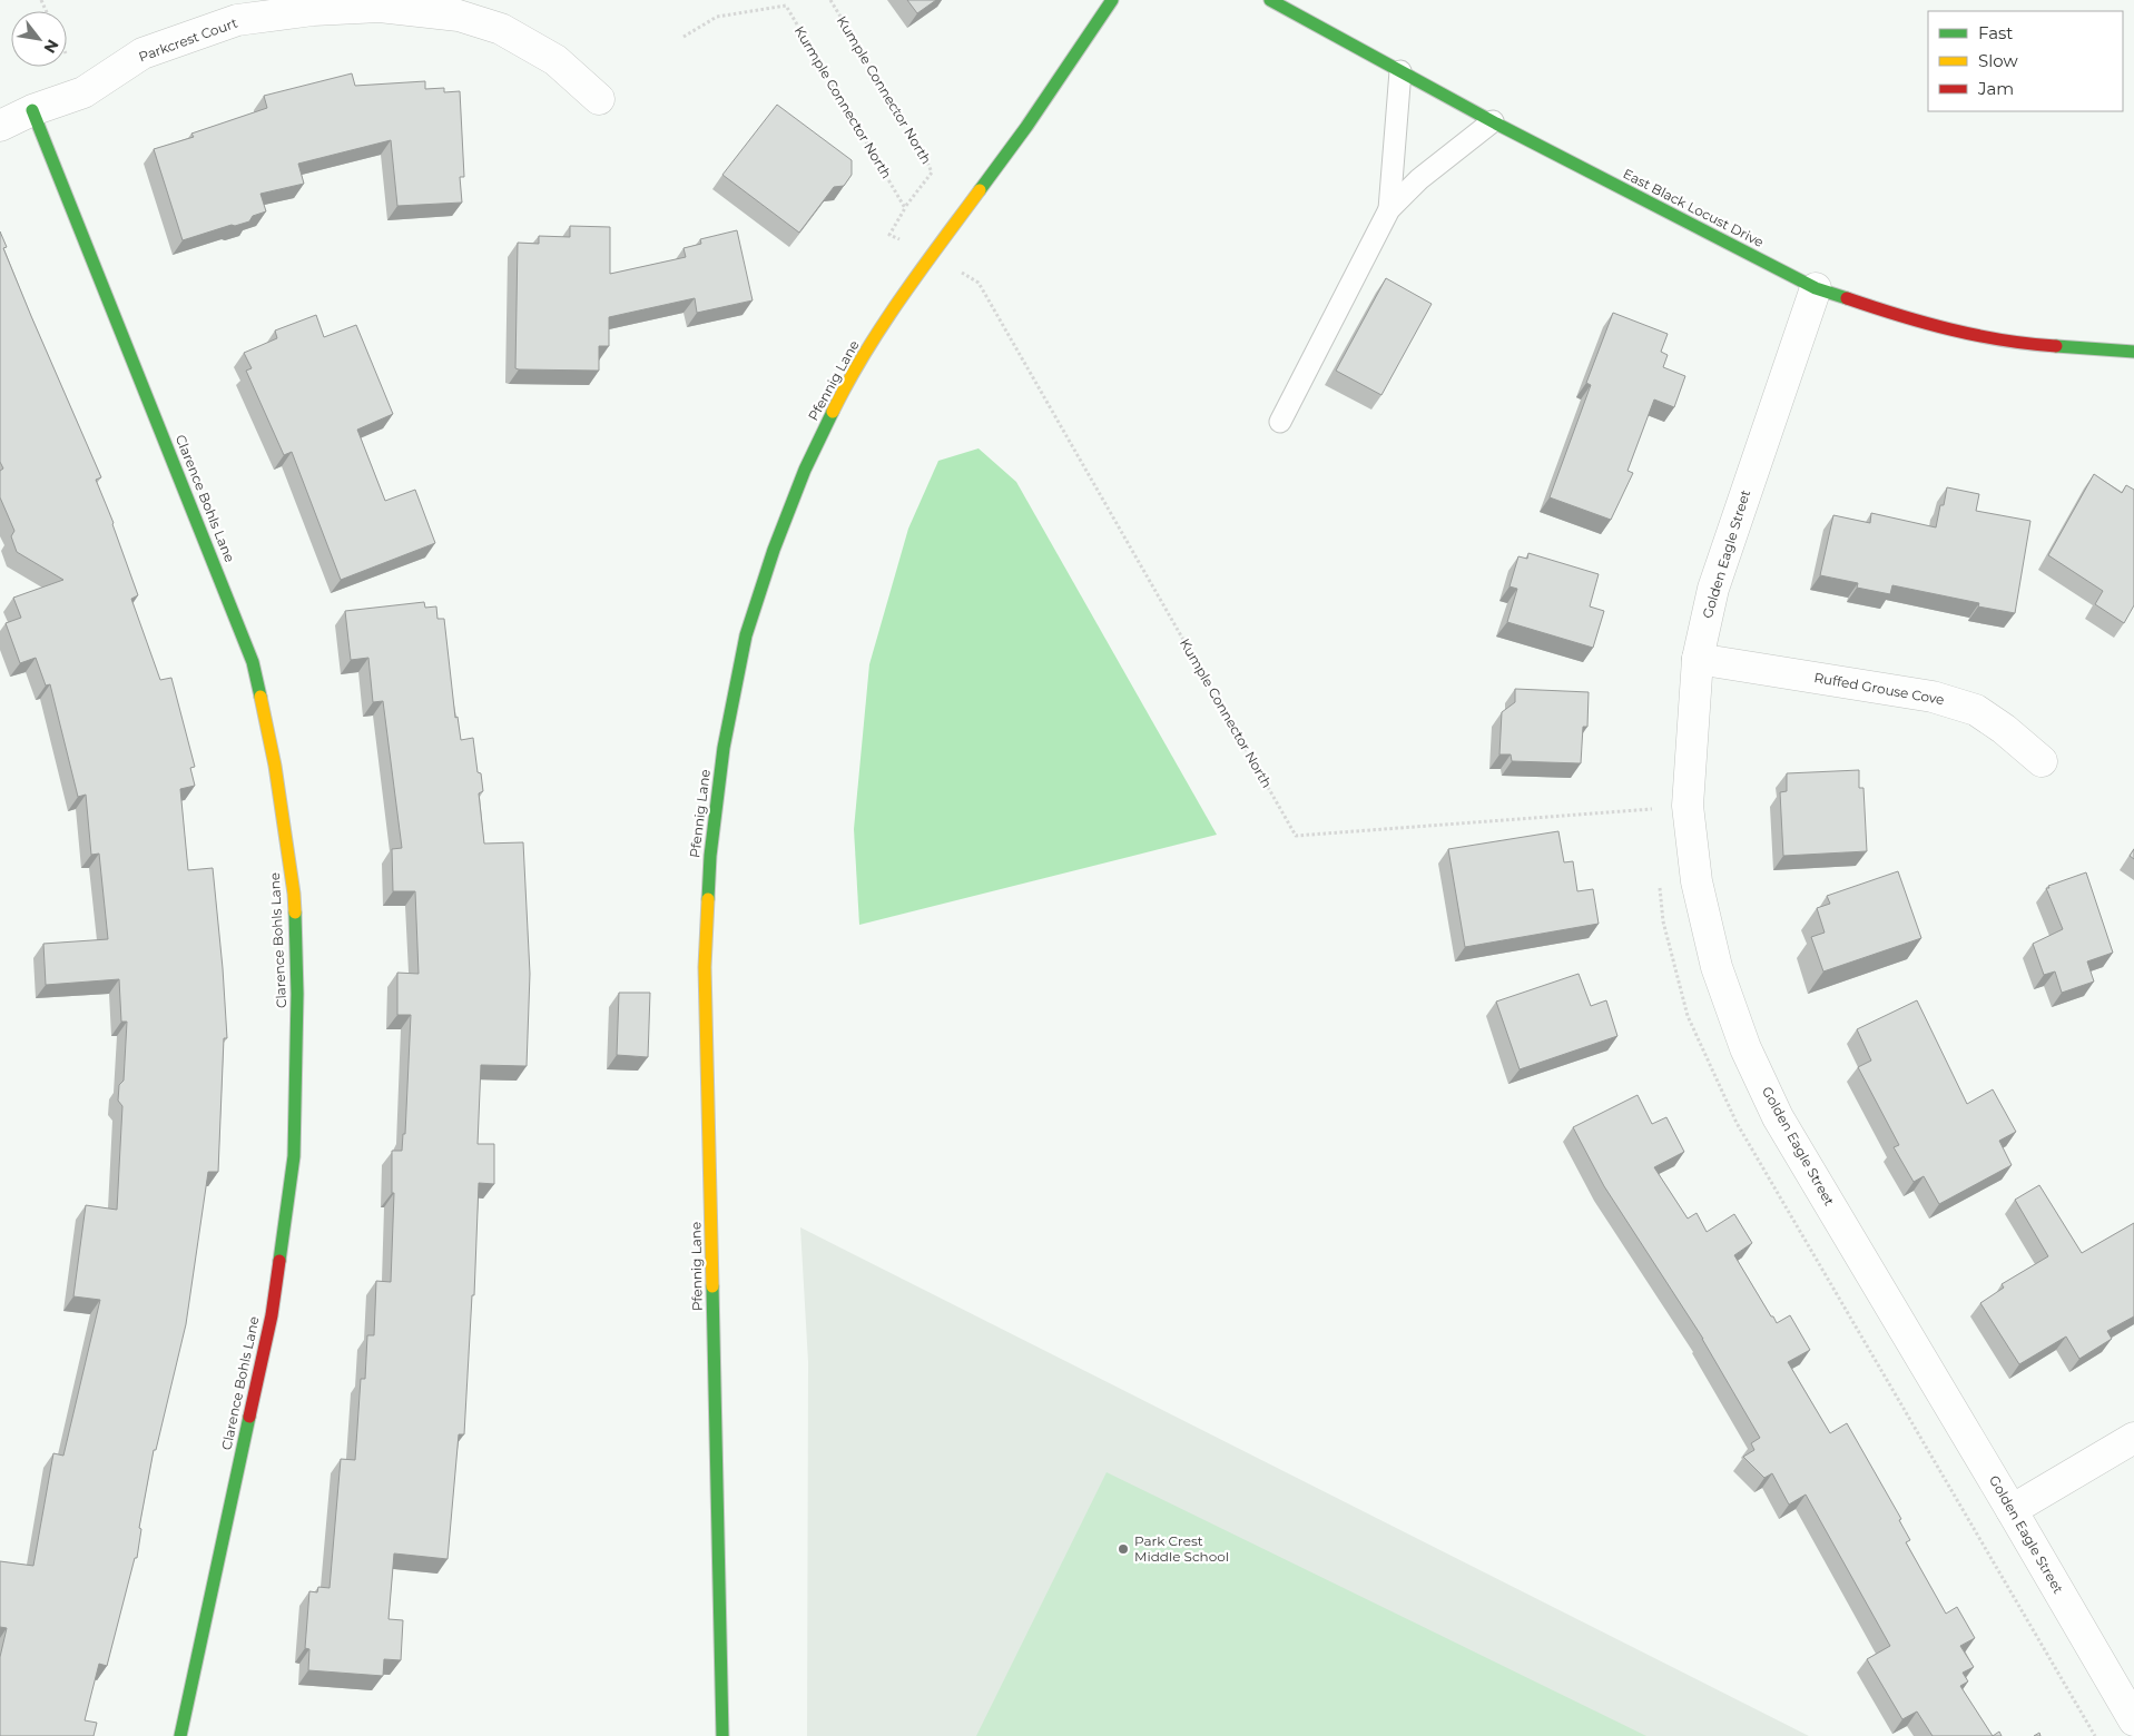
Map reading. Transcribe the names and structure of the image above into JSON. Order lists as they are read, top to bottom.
{
  "streets": {
    "street": [
      "Parkcrest Court",
      "East Black Locust Drive",
      "Pfennig Lane",
      "Clarence Bohls Lane",
      "Golden Eagle Street",
      "Ruffed Grouse Cove"
    ],
    "path": ["Kumple Connector North", "Kurmple Connector North"]
  },
  "crossings": [
    ["Parkcrest Court", "Clarence Bohls Lane"],
    ["Kumple Connector North", "Kurmple Connector North"],
    ["East Black Locust Drive", "Golden Eagle Street"],
    ["Golden Eagle Street", "Ruffed Grouse Cove"]
  ],
  "places": ["Park Crest Middle School"],
  "legend": ["Fast", "Slow", "Jam"],
  "north": "bottom right"
}
